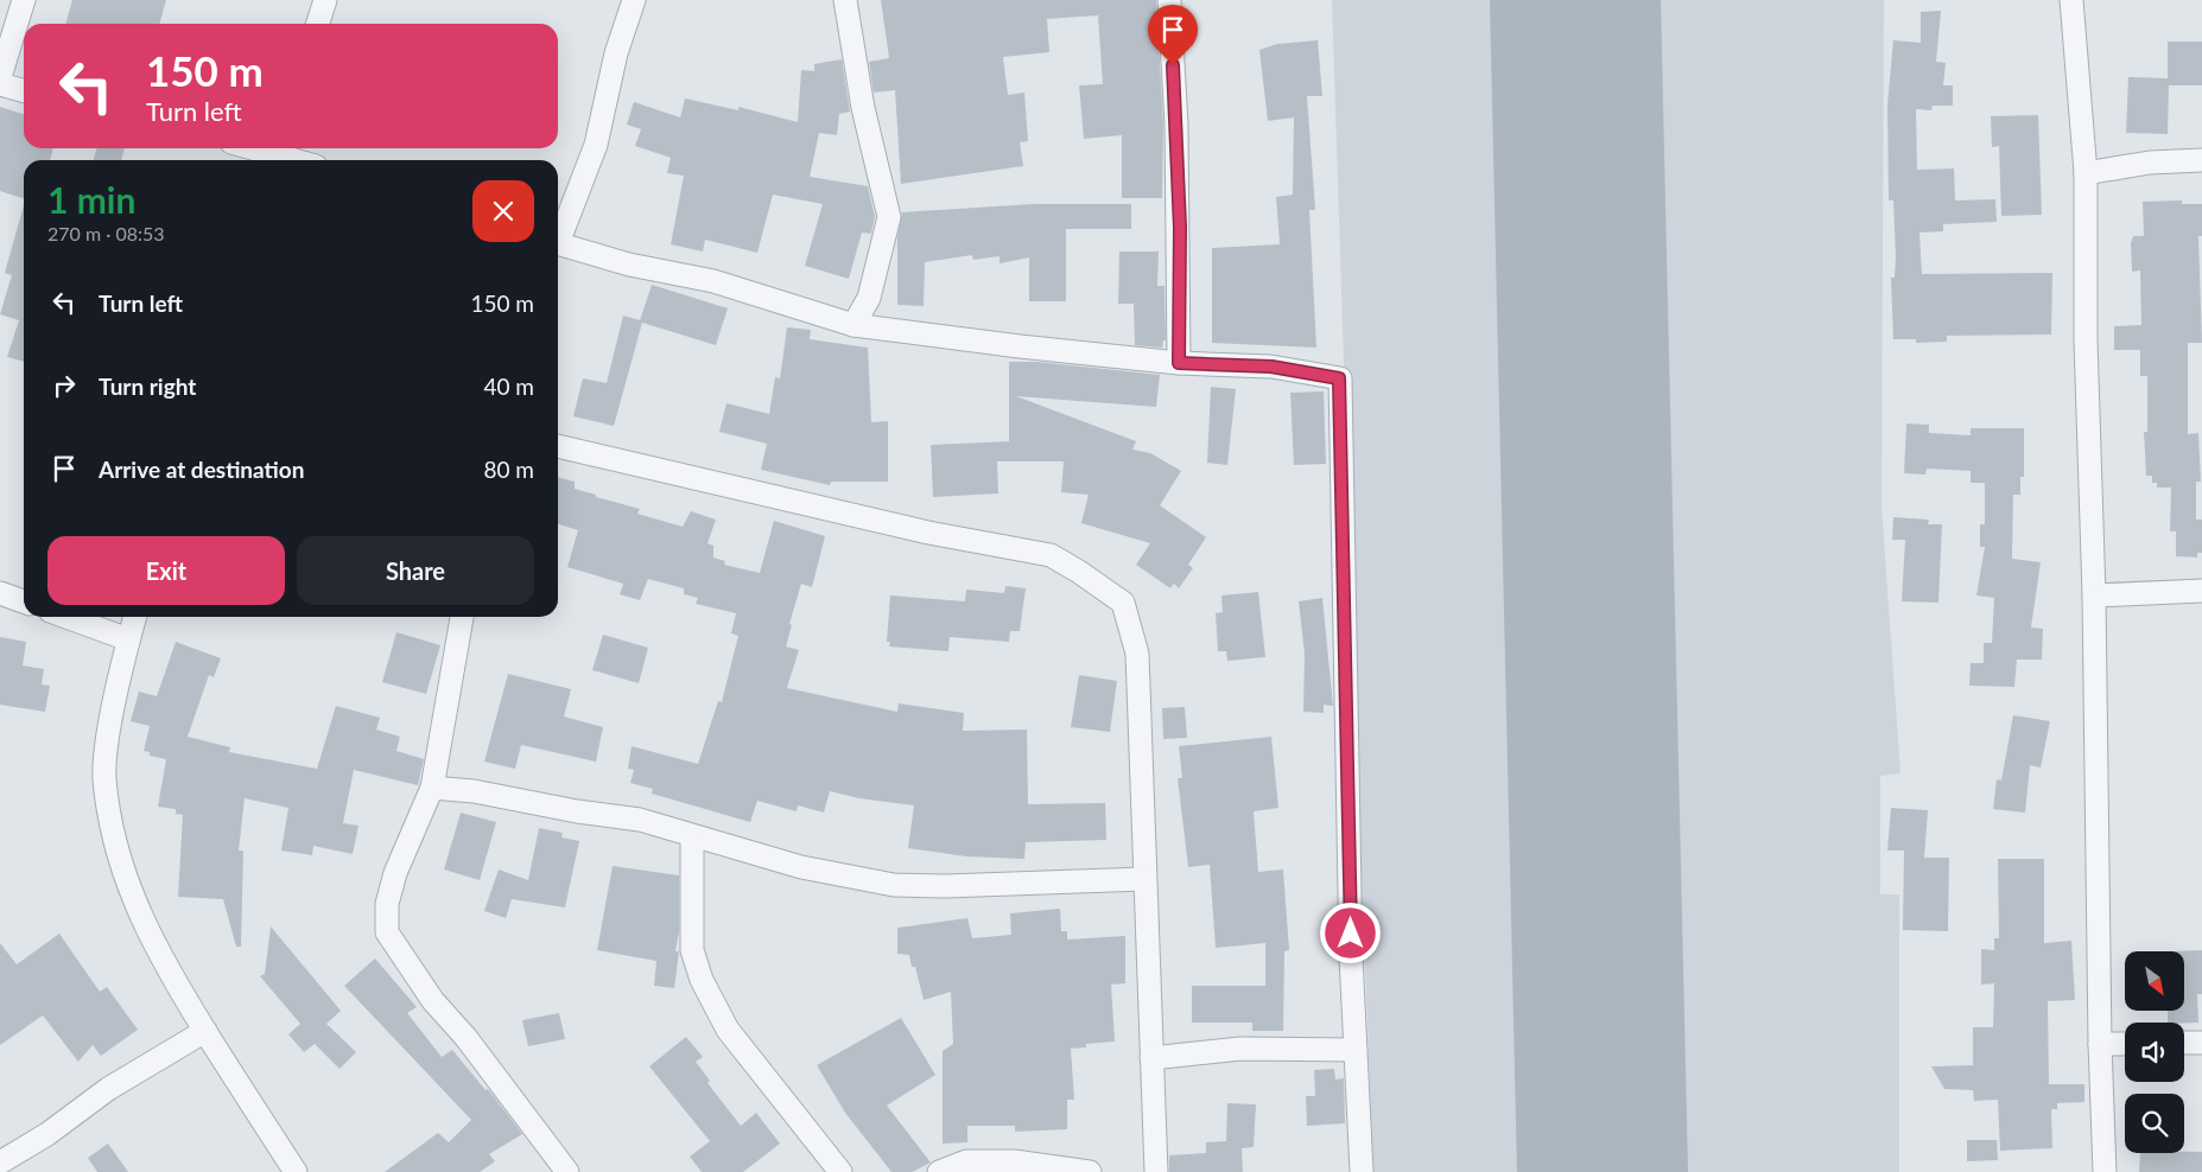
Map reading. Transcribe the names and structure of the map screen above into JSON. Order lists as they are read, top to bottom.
{
  "north": "bottom right",
  "page": {
    "turn": ["150 m", "Turn left"],
    "heading": ["1 min", "270 m · 08:53"],
    "list": [
      {
        "name": "Turn left",
        "value": "150 m"
      },
      {
        "name": "Turn right",
        "value": "40 m"
      },
      {
        "name": "Arrive at destination",
        "value": "80 m"
      }
    ],
    "buttons": ["Exit", "Share"]
  }
}
